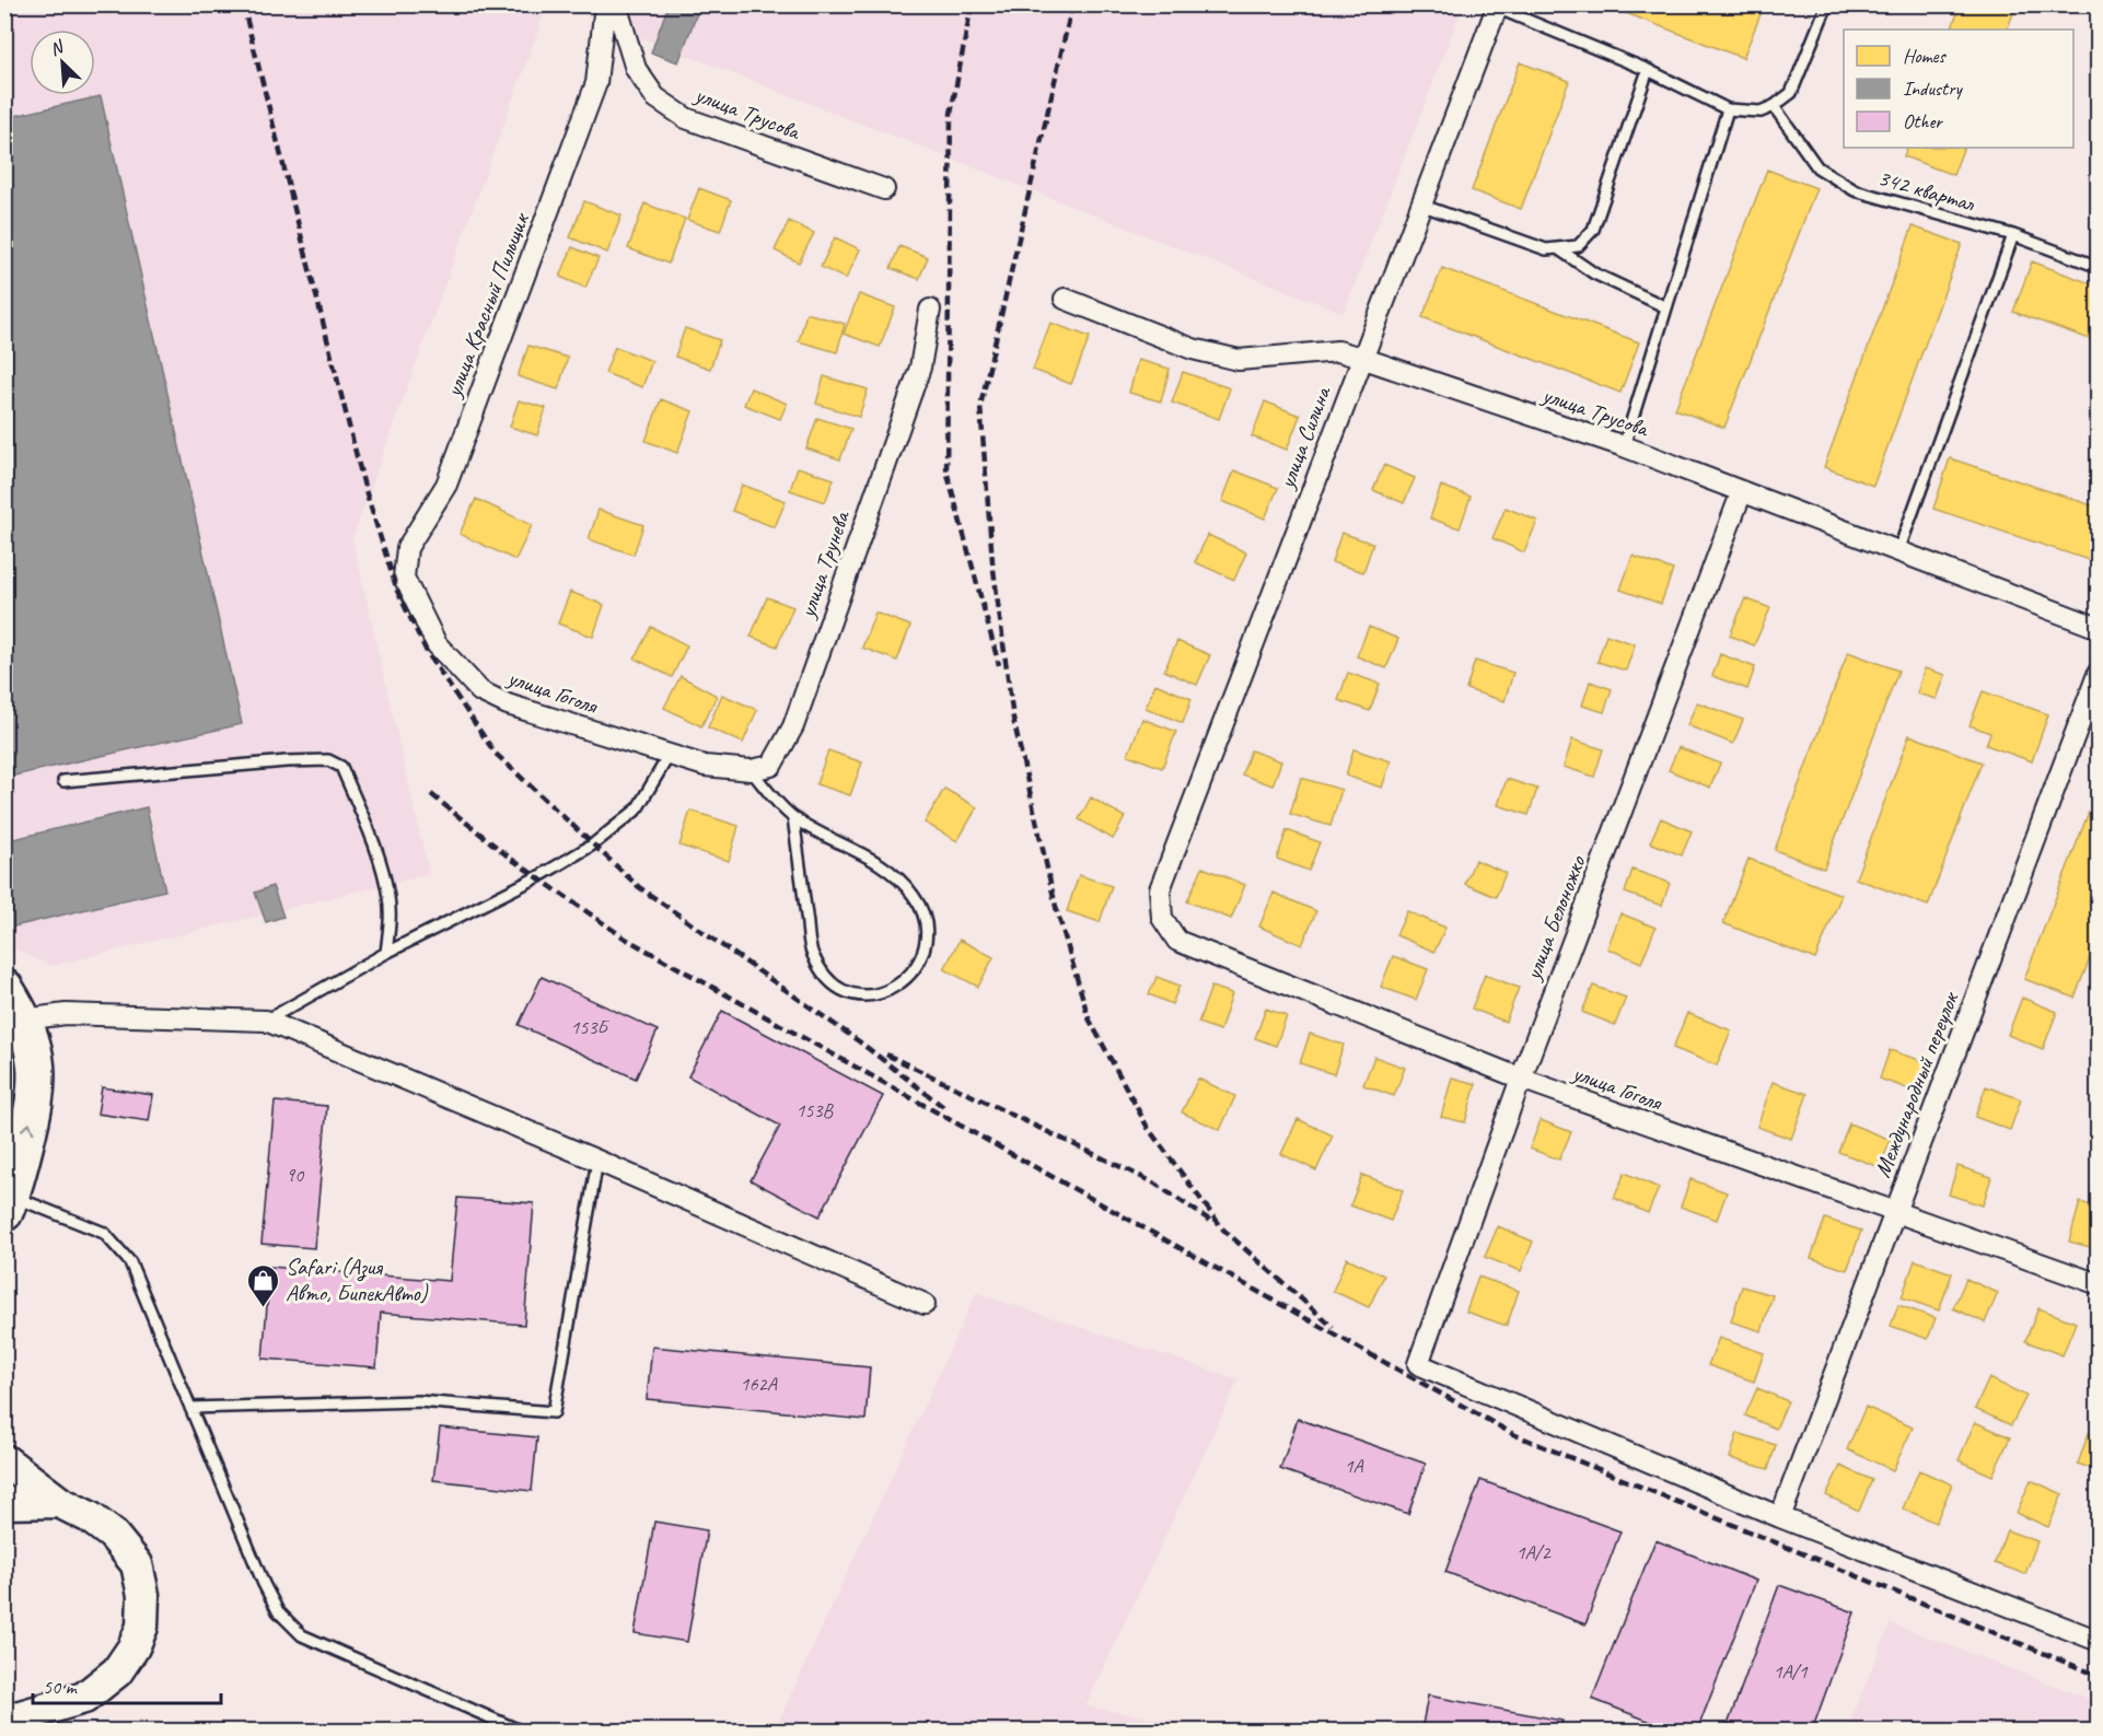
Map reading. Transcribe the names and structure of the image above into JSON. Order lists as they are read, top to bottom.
{
  "streets": {
    "street": [
      "улица Трусова",
      "улица Красный Пильщик",
      "улица Силина",
      "улица Трунева",
      "улица Гоголя",
      "улица Белоножко",
      "Международный переулок"
    ],
    "lane": ["342 квартал"]
  },
  "crossings": [
    ["улица Трусова", "улица Силина"],
    ["улица Трусова", "улица Белоножко"],
    ["улица Красный Пильщик", "улица Гоголя"],
    ["улица Силина", "улица Гоголя"],
    ["улица Трунева", "улица Гоголя"],
    ["улица Гоголя", "улица Белоножко"],
    ["улица Гоголя", "Международный переулок"],
    ["улица Белоножко", "Международный переулок"]
  ],
  "places": {
    "shop": ["Safari (Азия Авто, БипекАвто)"]
  },
  "house_numbers": [
    "153Б",
    "153В",
    "90",
    "162А",
    "1А",
    "1А/2",
    "1А/1"
  ],
  "legend": ["Homes", "Industry", "Other"],
  "scale_bar": "50 m",
  "north": "top left"
}
